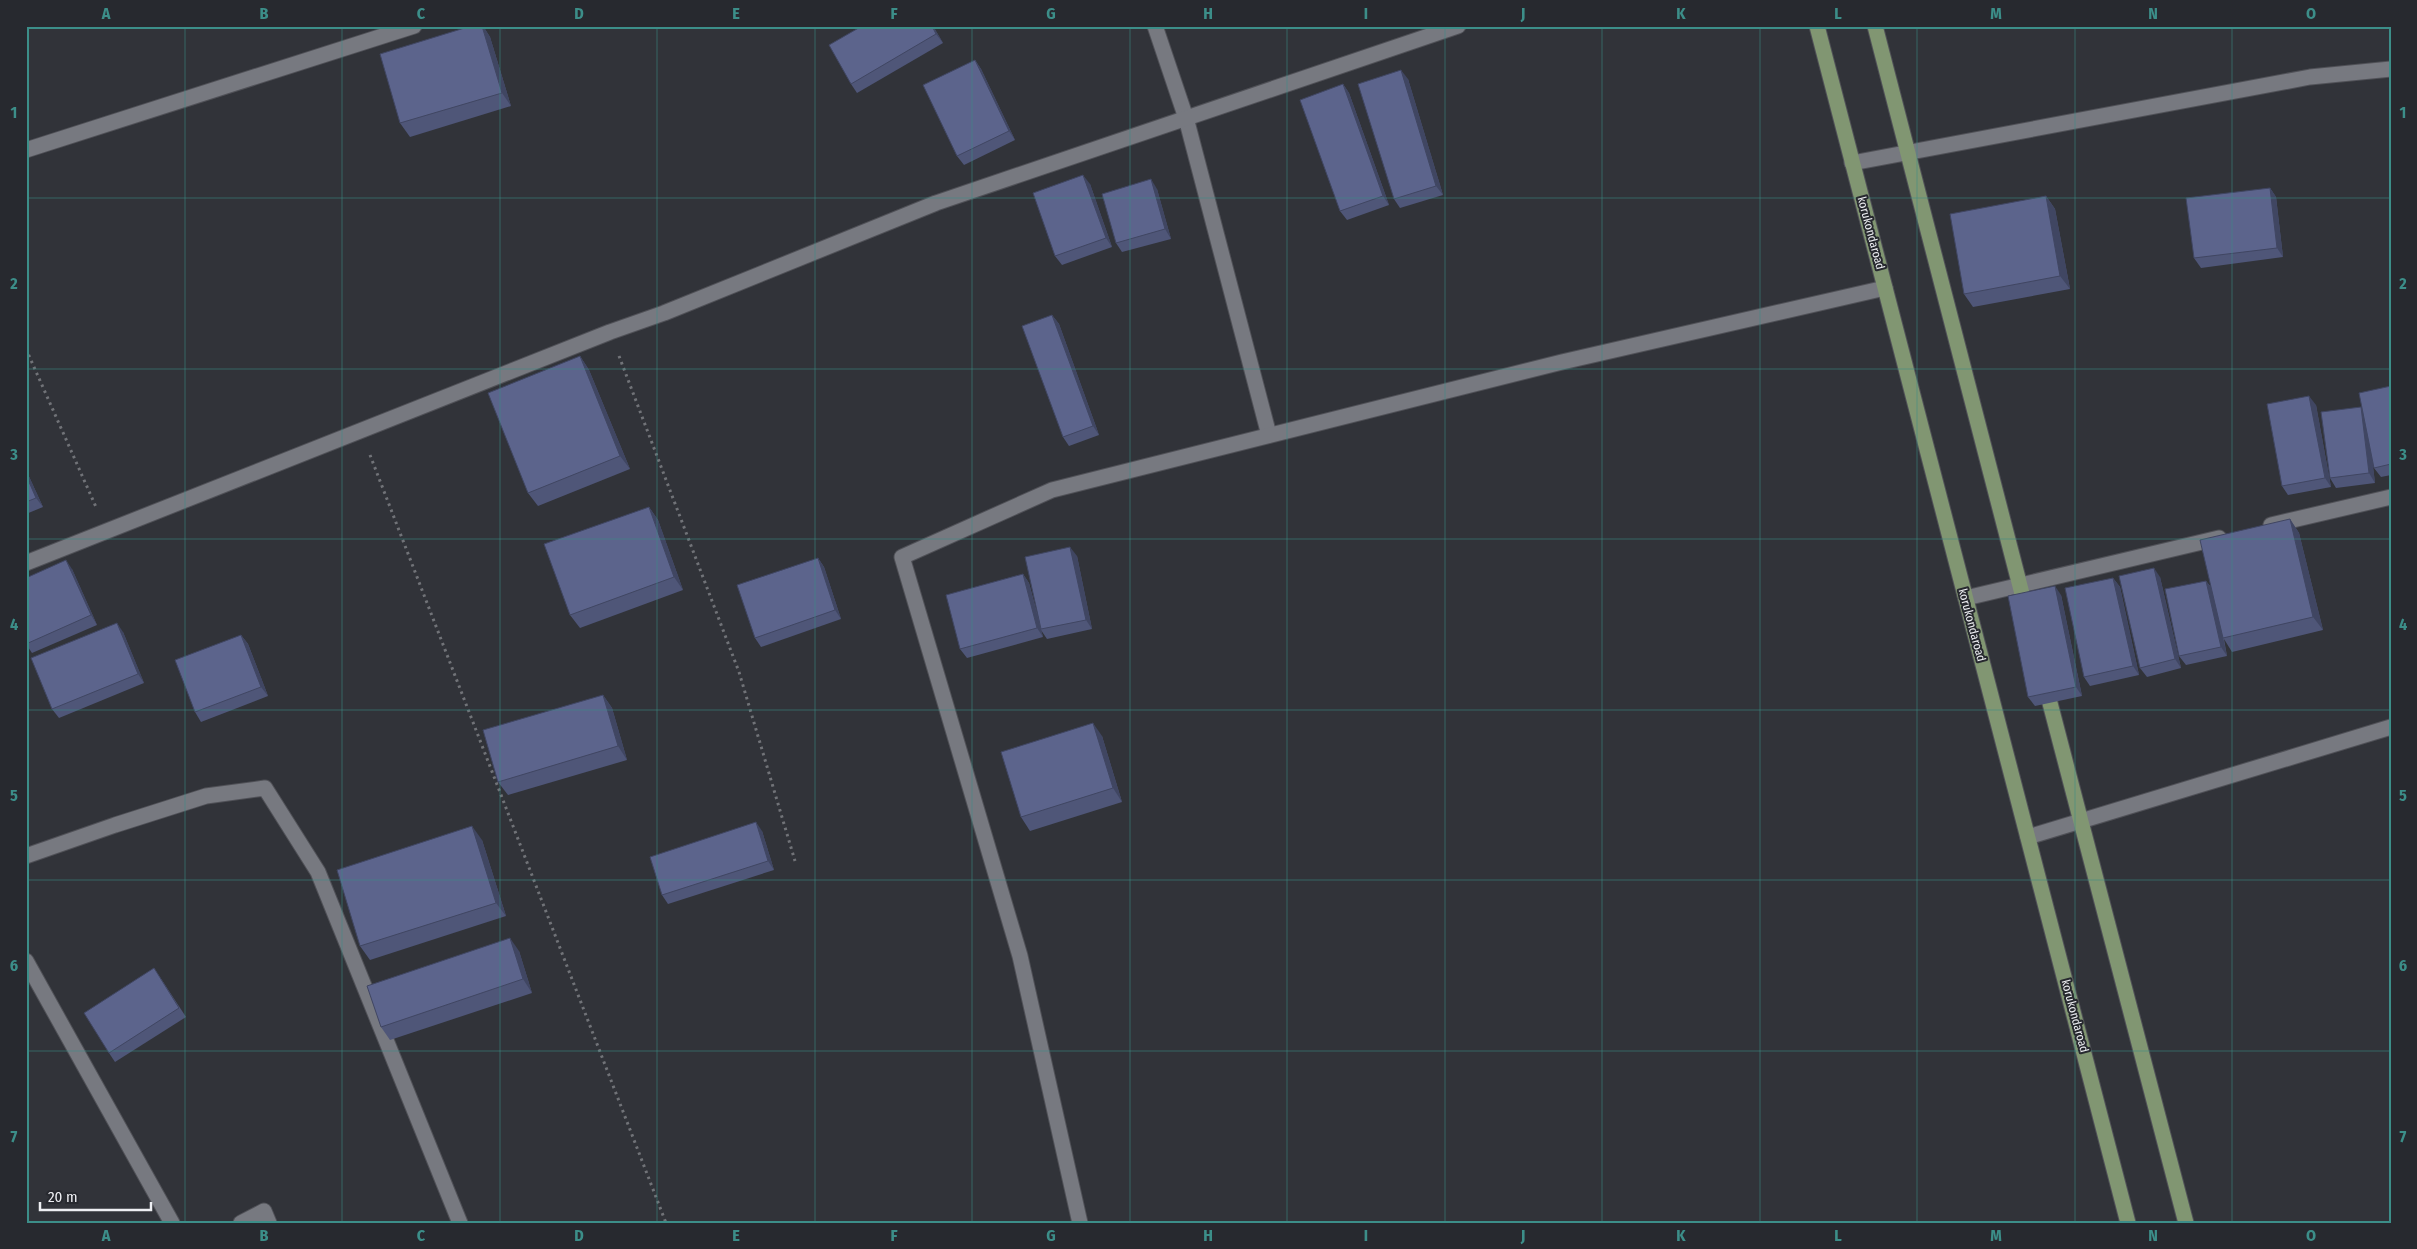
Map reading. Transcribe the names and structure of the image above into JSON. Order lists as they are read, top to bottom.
{
  "streets": {
    "main road": ["korukondaroad"]
  },
  "scale_bar": "20 m",
  "grid": {
    "columns": [
      "A",
      "B",
      "C",
      "D",
      "E",
      "F",
      "G",
      "H",
      "I",
      "J",
      "K",
      "L",
      "M",
      "N",
      "O"
    ],
    "rows": [
      "1",
      "2",
      "3",
      "4",
      "5",
      "6",
      "7"
    ]
  }
}
